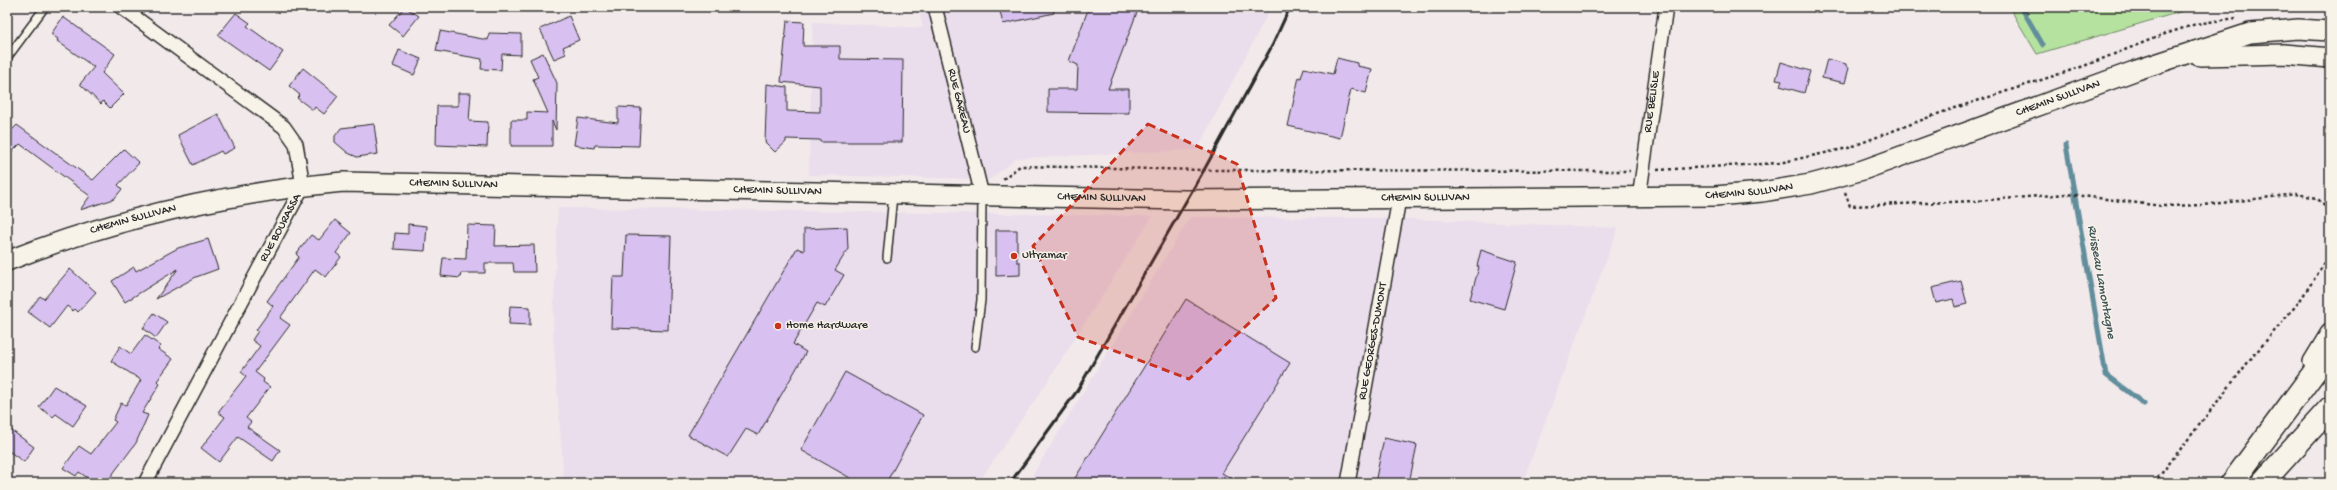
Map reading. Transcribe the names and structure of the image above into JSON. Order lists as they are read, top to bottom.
{
  "streets": {
    "main road": ["CHEMIN SULLIVAN"],
    "street": [
      "RUE GAREAU",
      "RUE BÉLISLE",
      "RUE BOURASSA",
      "RUE GEORGES-DUMONT"
    ]
  },
  "crossings": [
    ["CHEMIN SULLIVAN", "RUE GAREAU"],
    ["CHEMIN SULLIVAN", "RUE BÉLISLE"],
    ["CHEMIN SULLIVAN", "RUE BOURASSA"],
    ["CHEMIN SULLIVAN", "RUE GEORGES-DUMONT"]
  ],
  "water": ["Ruisseau Lamontagne"],
  "places": ["Ultramar", "Home Hardware"]
}
